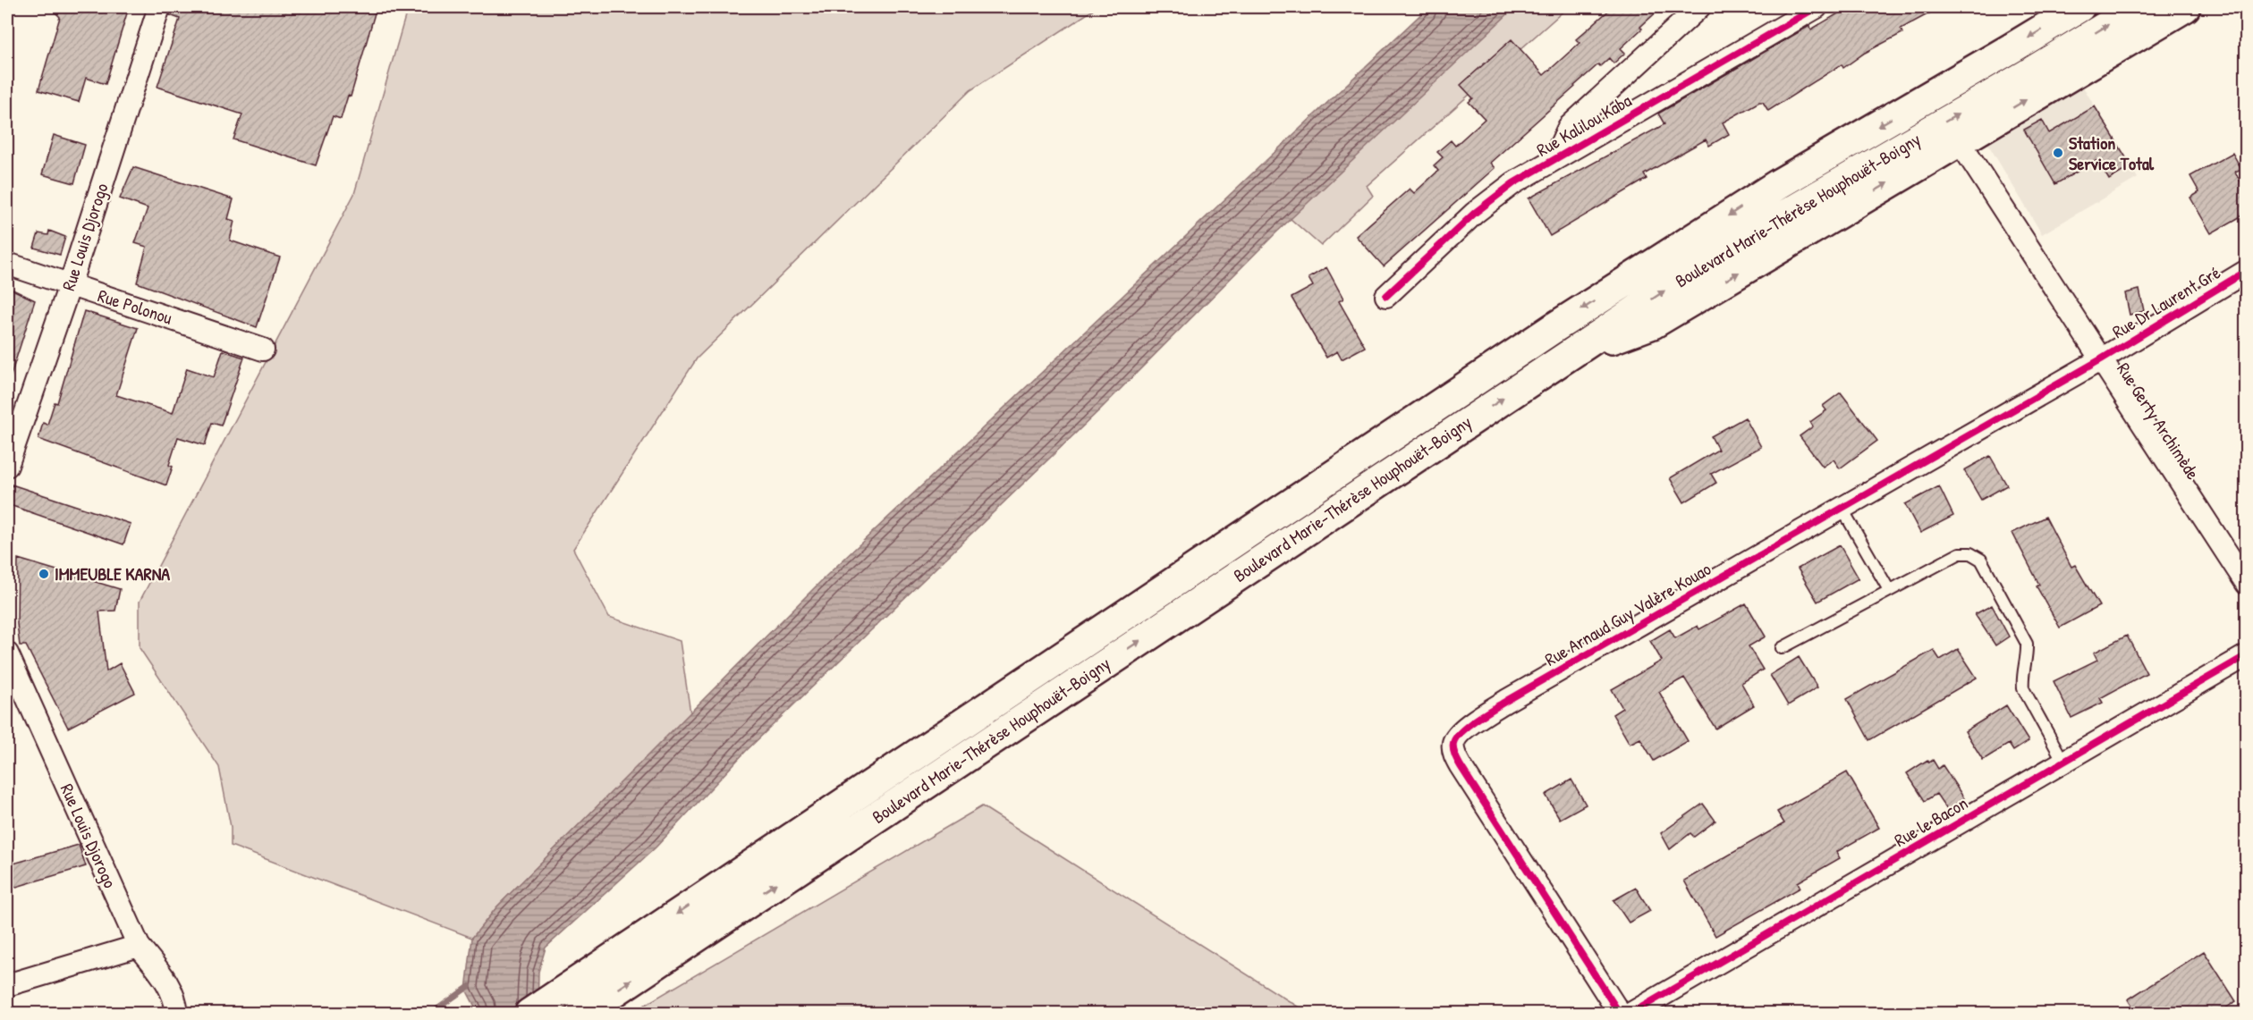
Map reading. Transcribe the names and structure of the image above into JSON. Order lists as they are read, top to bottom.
{
  "streets": {
    "main road": ["Boulevard Marie-Thérèse Houphouët-Boigny"],
    "street": [
      "Rue Kalilou Kaba",
      "Rue Louis Djorogo",
      "Rue Dr Laurent Gré",
      "Rue Polonou",
      "Rue Gerty Archimède",
      "Rue Arnaud Guy Valère Kouao",
      "Rue le Bacon"
    ]
  },
  "crossings": [
    ["Rue Louis Djorogo", "Rue Polonou"],
    ["Rue Dr Laurent Gré", "Rue Gerty Archimède"],
    ["Rue Dr Laurent Gré", "Rue Arnaud Guy Valère Kouao"],
    ["Rue Gerty Archimède", "Rue Arnaud Guy Valère Kouao"]
  ],
  "places": ["Station Service Total", "IMMEUBLE KARNA"]
}
